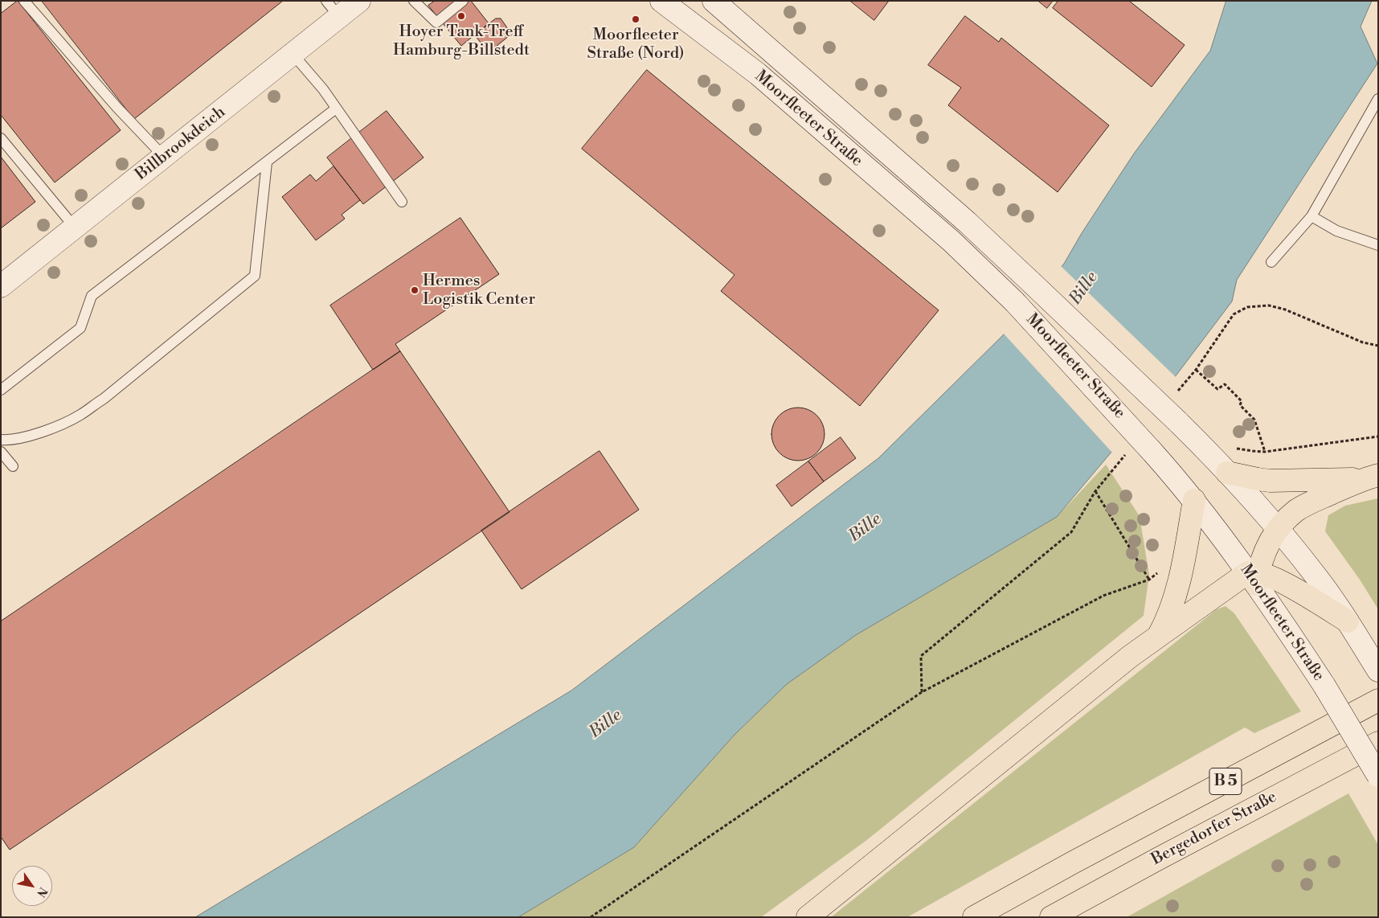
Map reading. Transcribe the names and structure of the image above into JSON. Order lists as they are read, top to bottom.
{
  "streets": {
    "highway": ["B 5", "Bergedorfer Straße"],
    "main road": ["Moorfleeter Straße", "Billbrookdeich"]
  },
  "water": ["Bille"],
  "places": ["Hoyer Tank-Treff Hamburg-Billstedt", "Moorfleeter Straße (Nord)", "Hermes Logistik Center"],
  "north": "bottom right"
}
